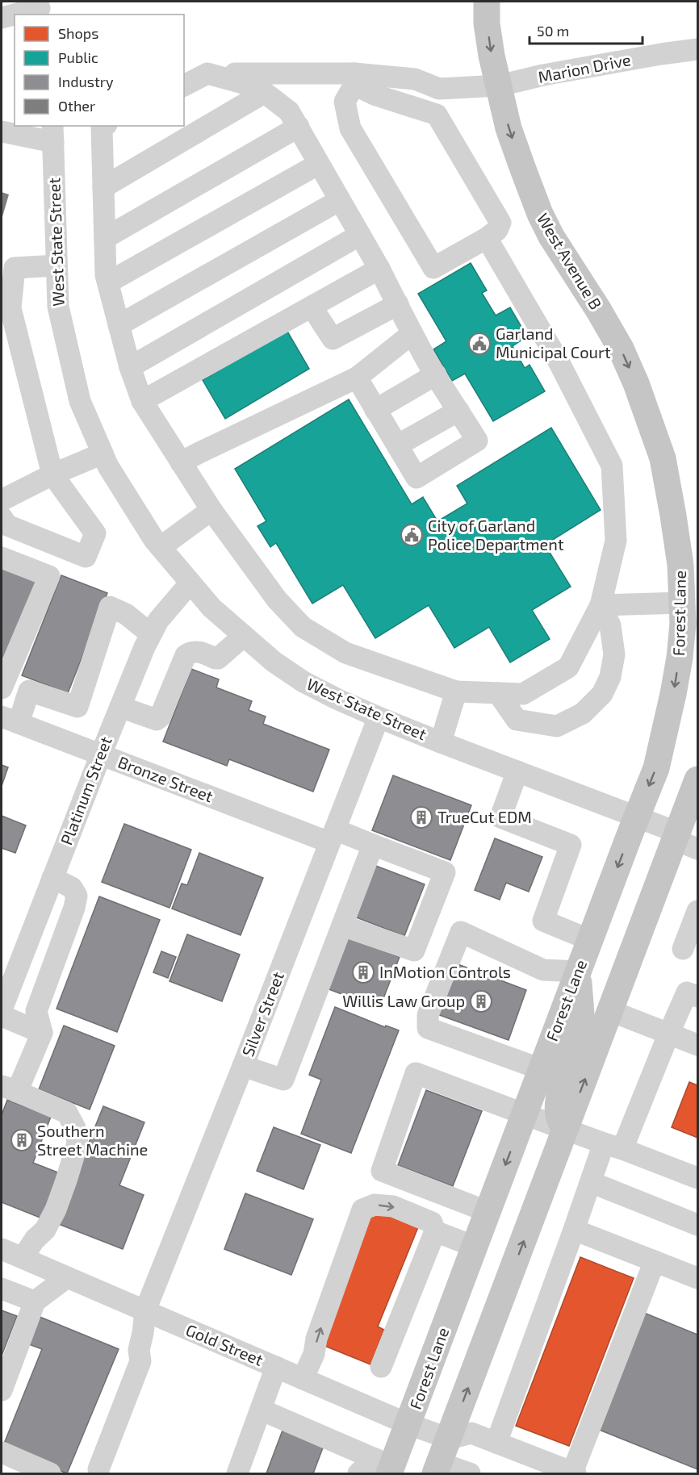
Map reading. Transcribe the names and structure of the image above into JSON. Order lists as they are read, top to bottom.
{
  "streets": {
    "main road": ["West Avenue B", "Forest Lane"],
    "street": [
      "Marion Drive",
      "West State Street",
      "Bronze Street",
      "Platinum Street",
      "Silver Street",
      "Gold Street"
    ]
  },
  "crossings": [
    ["Marion Drive", "West Avenue B"],
    ["West State Street", "Forest Lane"],
    ["West State Street", "Platinum Street"],
    ["West State Street", "Silver Street"],
    ["West Avenue B", "Forest Lane"],
    ["Forest Lane", "Gold Street"],
    ["Bronze Street", "Platinum Street"],
    ["Bronze Street", "Silver Street"],
    ["Silver Street", "Gold Street"]
  ],
  "one_way": ["West Avenue B"],
  "places": {
    "public building": ["Garland Municipal Court", "City of Garland Police Department"],
    "building": [
      "TrueCut EDM",
      "InMotion Controls",
      "Willis Law Group",
      "Southern Street Machine"
    ]
  },
  "legend": [
    "Shops",
    "Public",
    "Industry",
    "Other"
  ],
  "scale_bar": "50 m"
}
